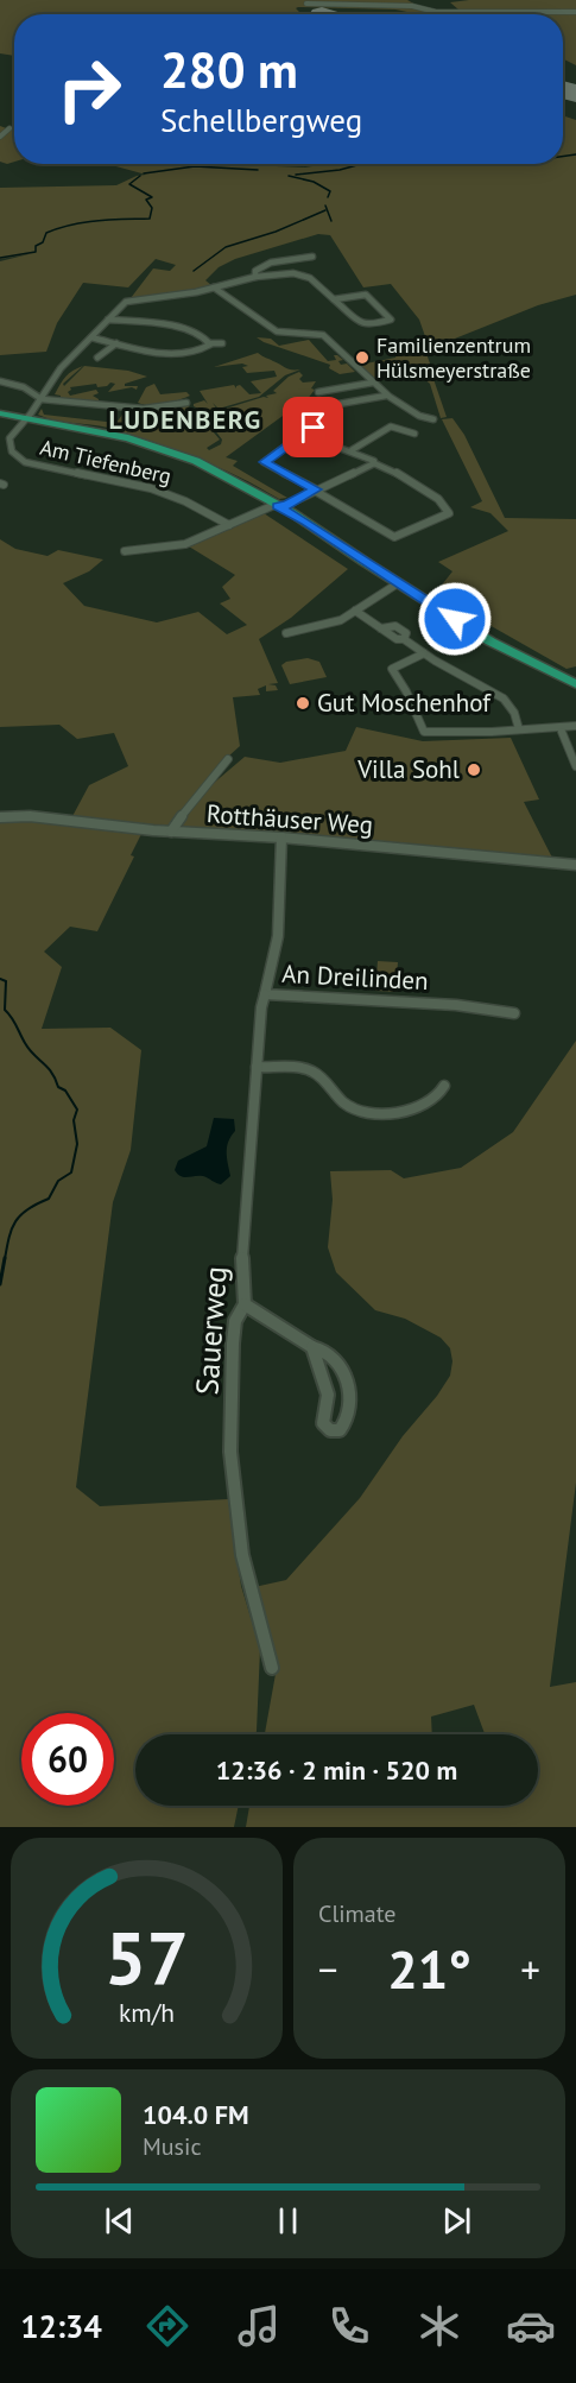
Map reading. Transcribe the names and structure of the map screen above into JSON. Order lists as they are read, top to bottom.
{
  "streets": {
    "street": [
      "Am Tiefenberg",
      "Rotthäuser Weg",
      "An Dreilinden",
      "Sauerweg"
    ]
  },
  "crossings": [
    ["Rotthäuser Weg", "An Dreilinden"],
    ["An Dreilinden", "Sauerweg"]
  ],
  "districts": ["LUDENBERG"],
  "places": ["Familienzentrum Hülsmeyerstraße", "Gut Moschenhof", "Villa Sohl"],
  "page": {
    "turn": ["280 m", "Schellbergweg"],
    "limit": "60",
    "trip": "12:36 · 2 min · 520 m",
    "tile": "Climate",
    "heat": ["−", "21°", "+"],
    "song": ["104.0 FM", "Music"],
    "tabs": "12:34",
    "gauge": ["57", "km/h"]
  }
}
